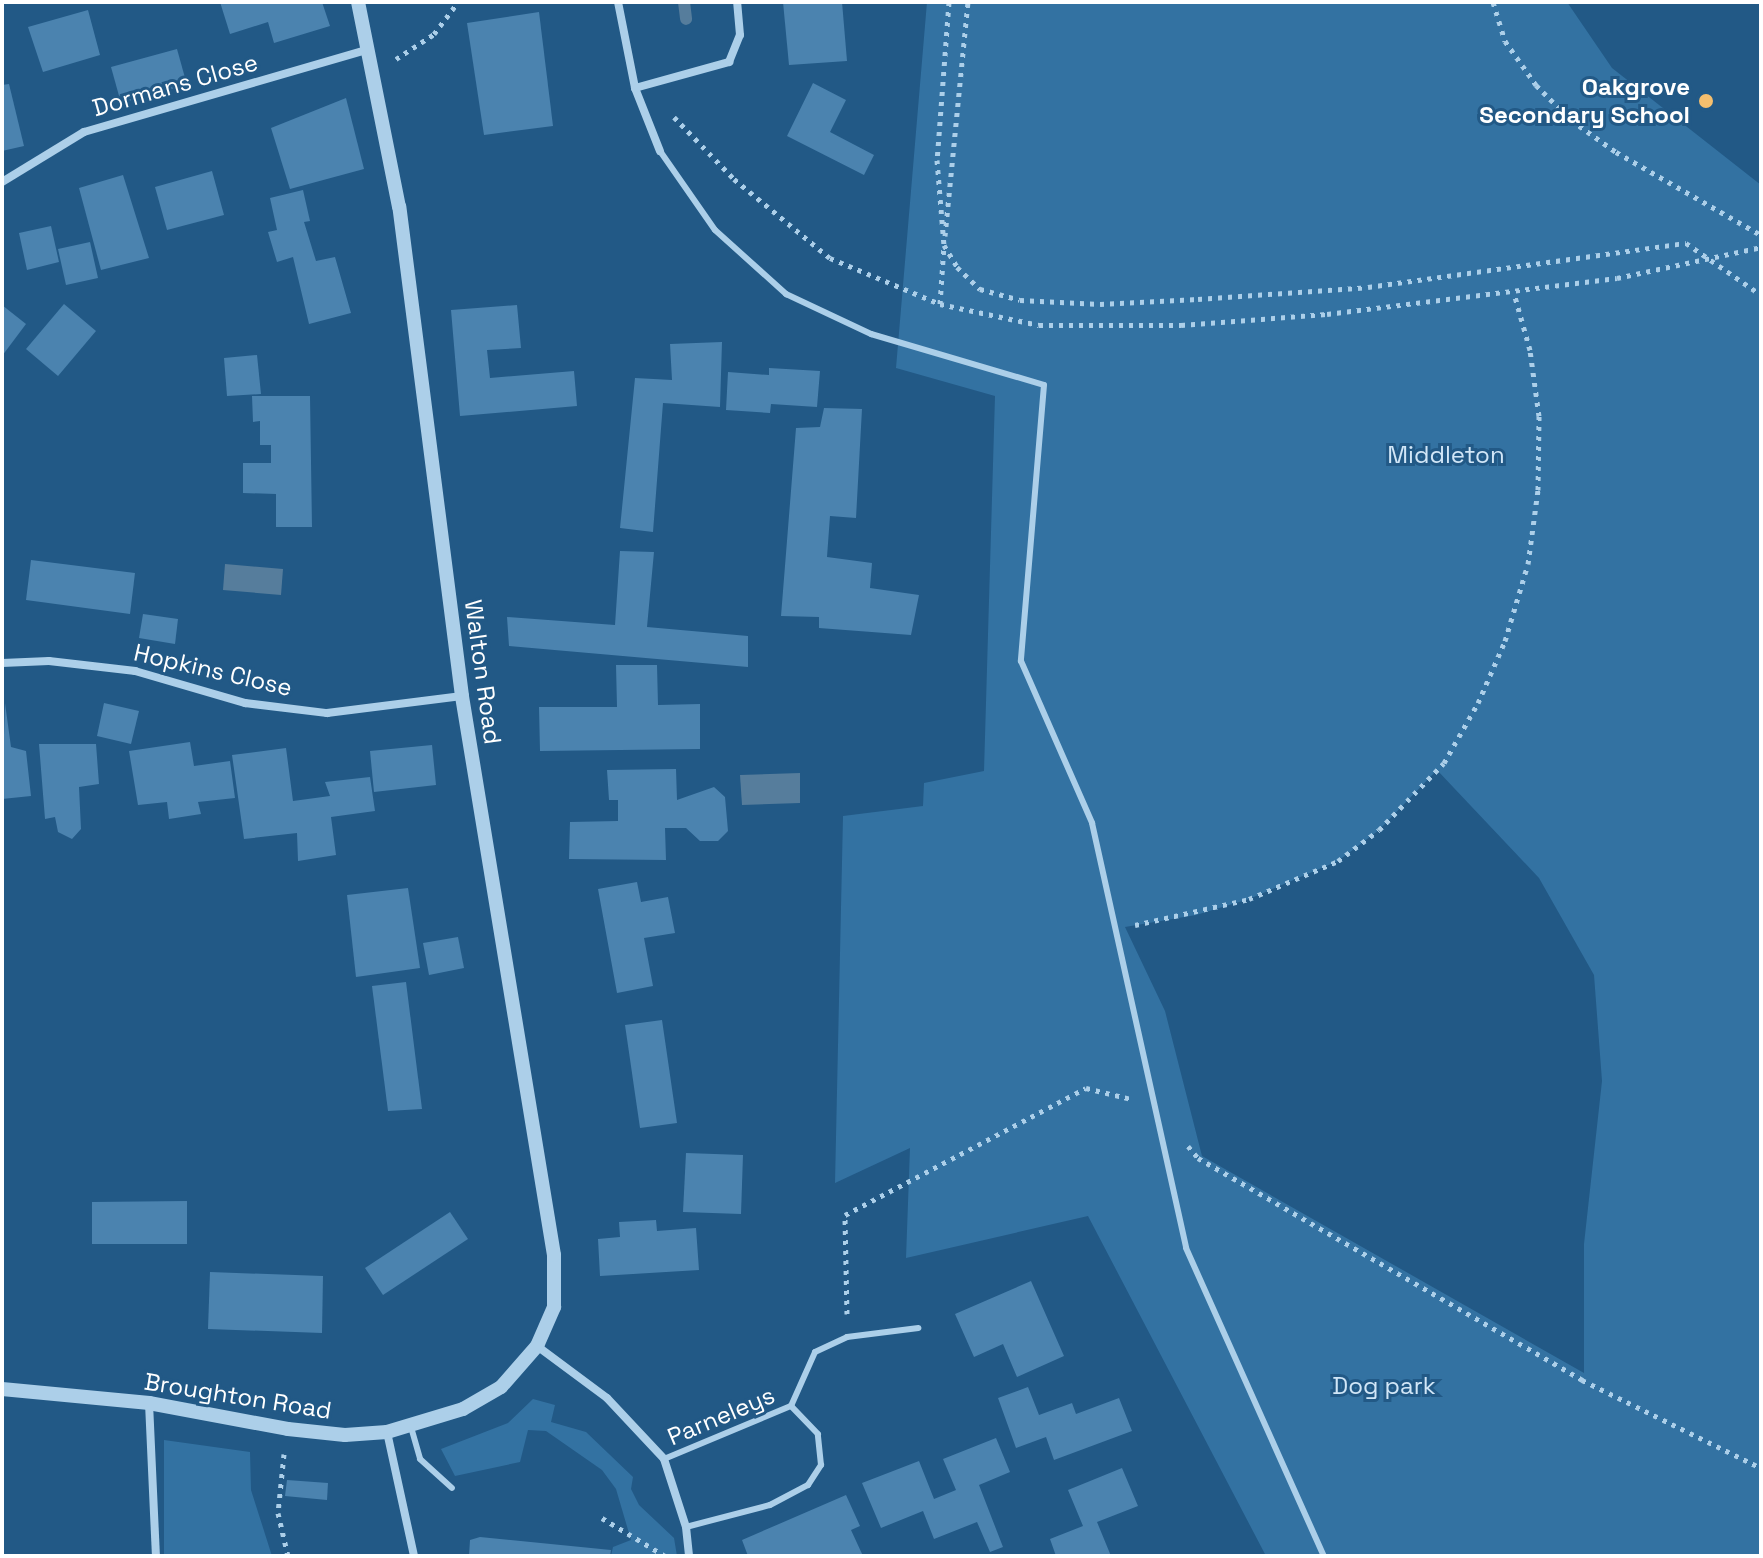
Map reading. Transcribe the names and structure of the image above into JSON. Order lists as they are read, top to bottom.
{
  "streets": {
    "street": [
      "Dormans Close",
      "Hopkins Close",
      "Walton Road",
      "Broughton Road"
    ],
    "lane": ["Parneleys"]
  },
  "crossings": [
    ["Dormans Close", "Walton Road"],
    ["Hopkins Close", "Walton Road"],
    ["Walton Road", "Broughton Road"]
  ],
  "parks": ["Middleton", "Dog park"],
  "places": ["Oakgrove Secondary School"]
}
